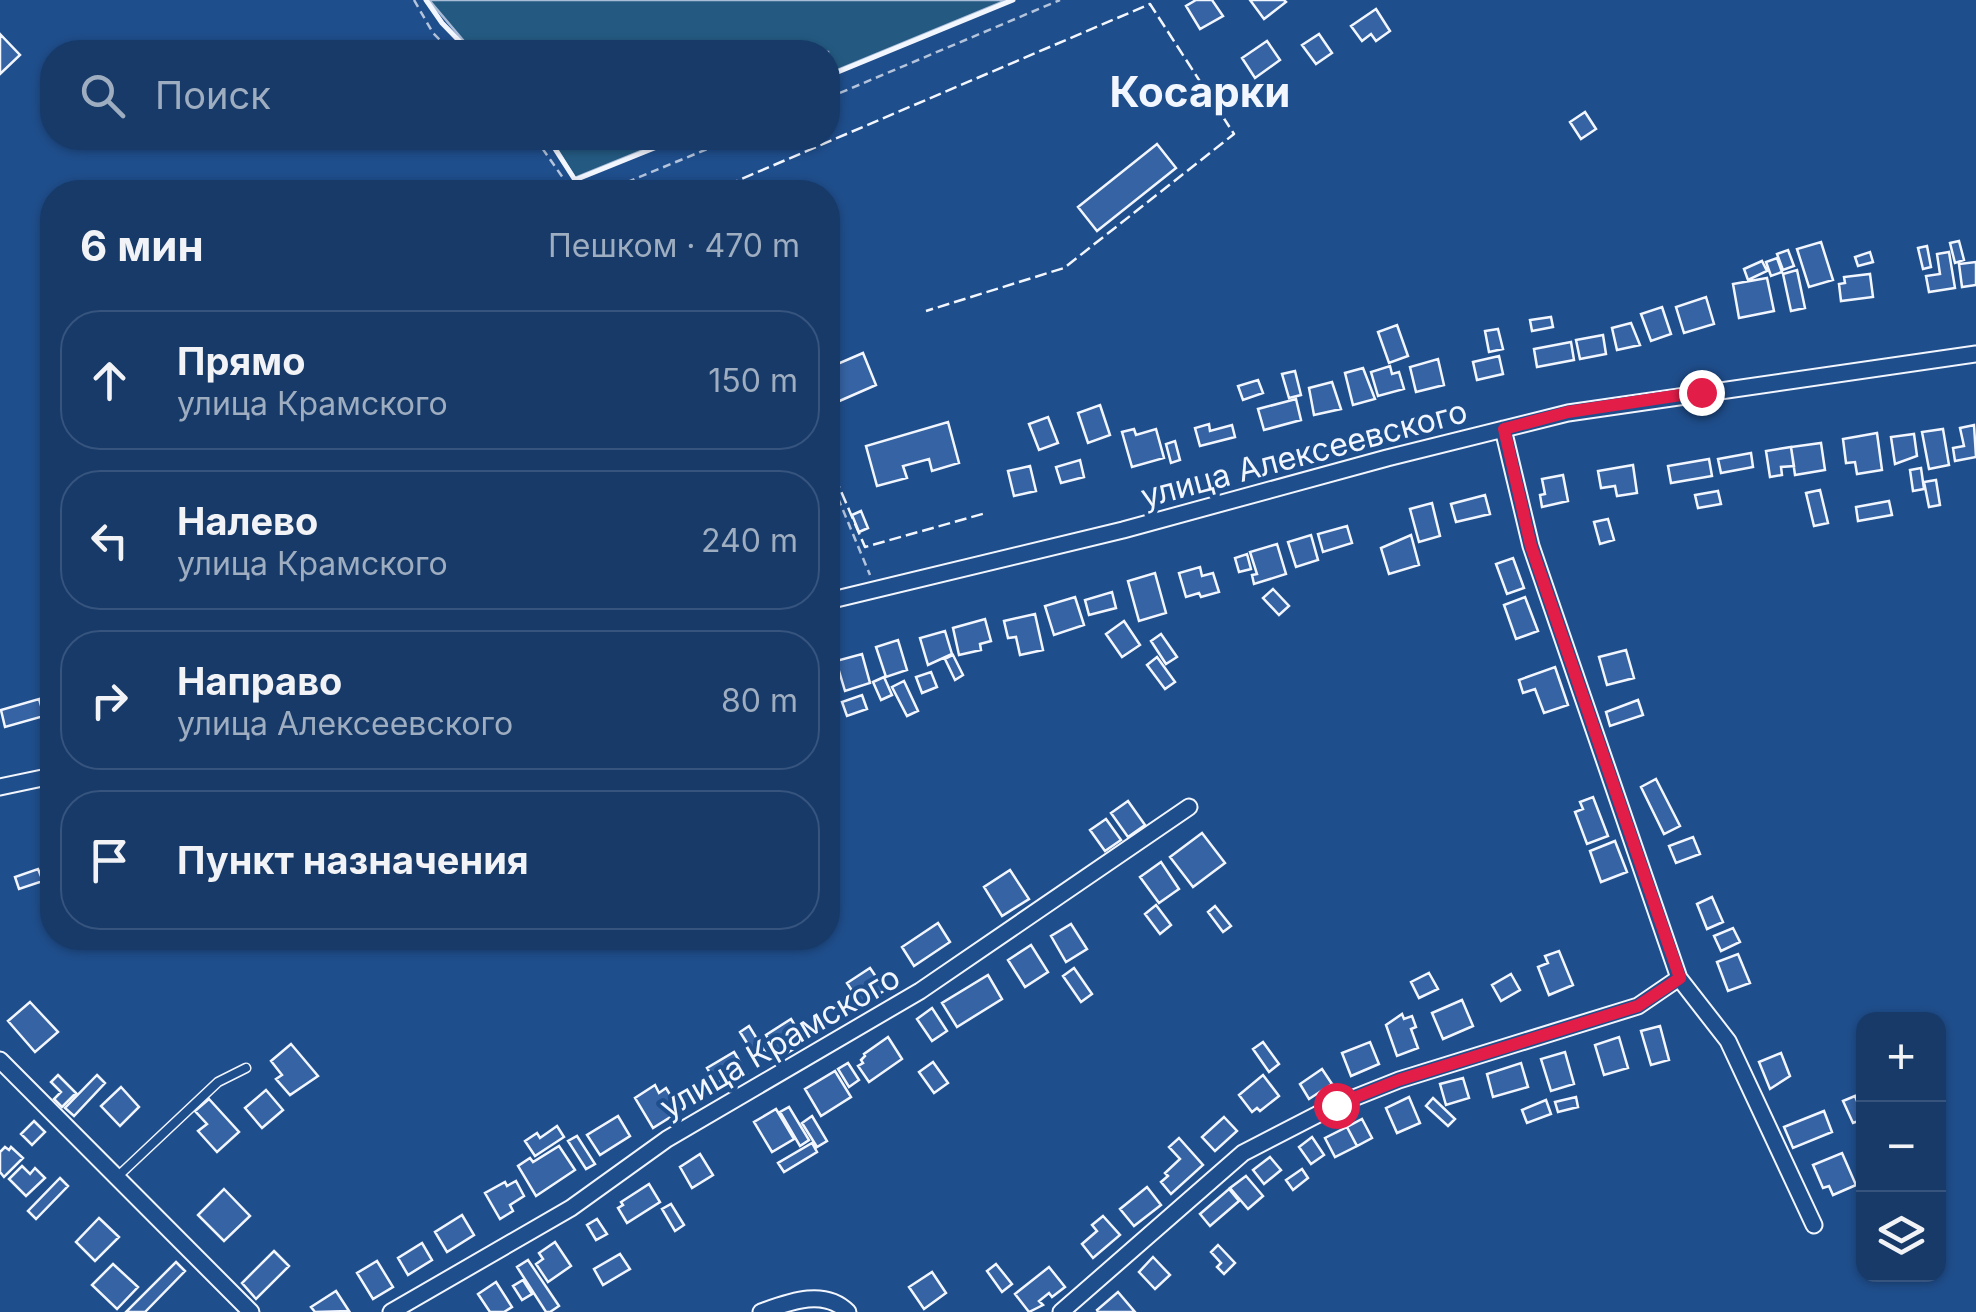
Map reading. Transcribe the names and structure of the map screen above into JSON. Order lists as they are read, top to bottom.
{
  "streets": {
    "street": ["улица Алексеевского", "улица Крамского"]
  },
  "districts": ["Косарки"],
  "page": {
    "search": "Поиск",
    "heading": ["6 мин", "Пешком · 470 m"],
    "list": [
      ["Прямо", "улица Крамского", "150 m"],
      ["Налево", "улица Крамского", "240 m"],
      ["Направо", "улица Алексеевского", "80 m"],
      "Пункт назначения"
    ],
    "map_buttons": ["+", "−"]
  }
}
